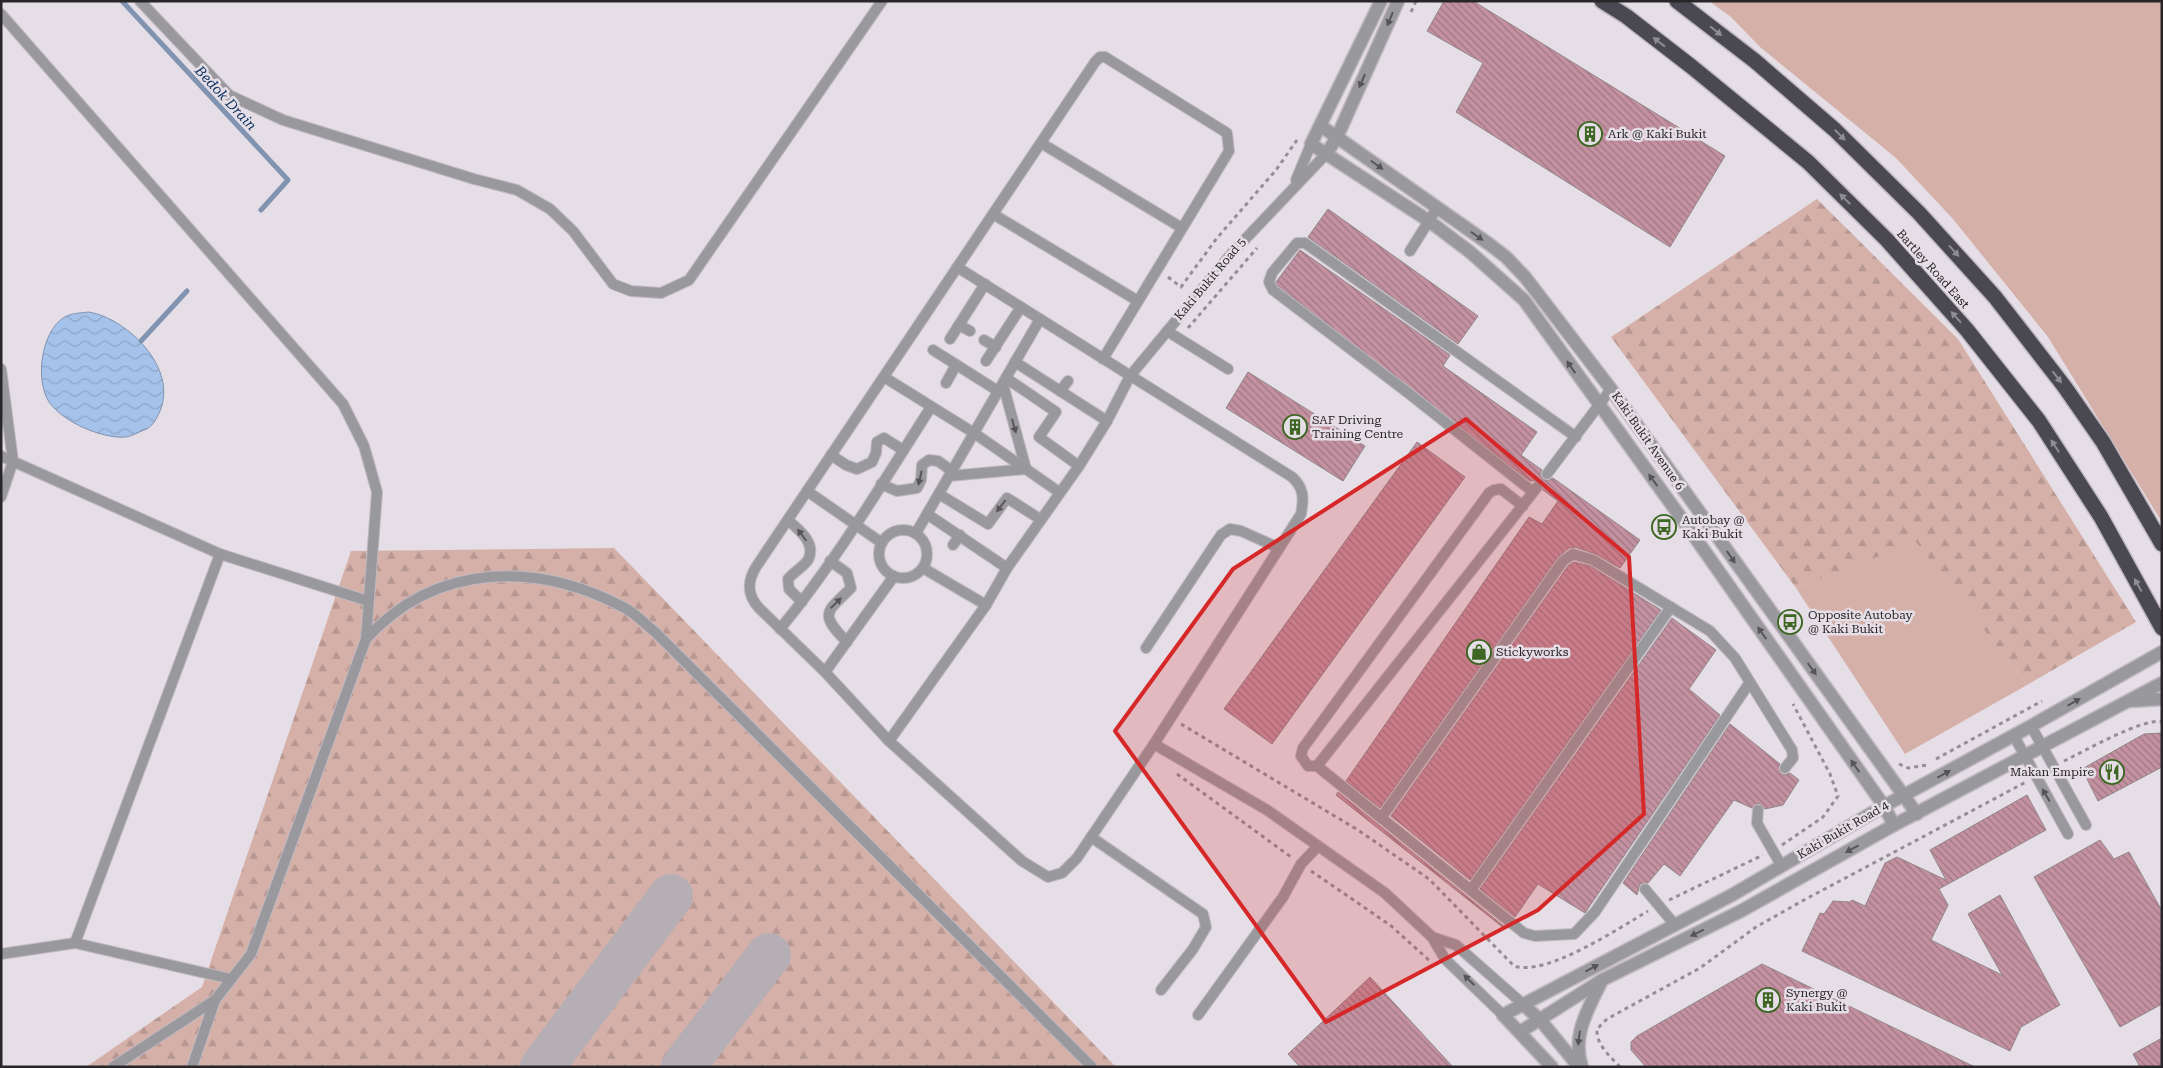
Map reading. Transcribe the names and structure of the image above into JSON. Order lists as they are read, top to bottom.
{
  "streets": {
    "highway": ["Bartley Road East"],
    "street": ["Kaki Bukit Road 5", "Kaki Bukit Avenue 6", "Kaki Bukit Road 4"]
  },
  "crossings": [
    ["Kaki Bukit Road 5", "Kaki Bukit Avenue 6"],
    ["Kaki Bukit Avenue 6", "Kaki Bukit Road 4"]
  ],
  "water": ["Bedok Drain"],
  "places": {
    "building": ["Ark @ Kaki Bukit", "SAF Driving Training Centre", "Synergy @ Kaki Bukit"],
    "bus stop": ["Autobay @ Kaki Bukit", "Opposite Autobay @ Kaki Bukit"],
    "shop": ["Stickyworks"],
    "restaurant": ["Makan Empire"]
  }
}
